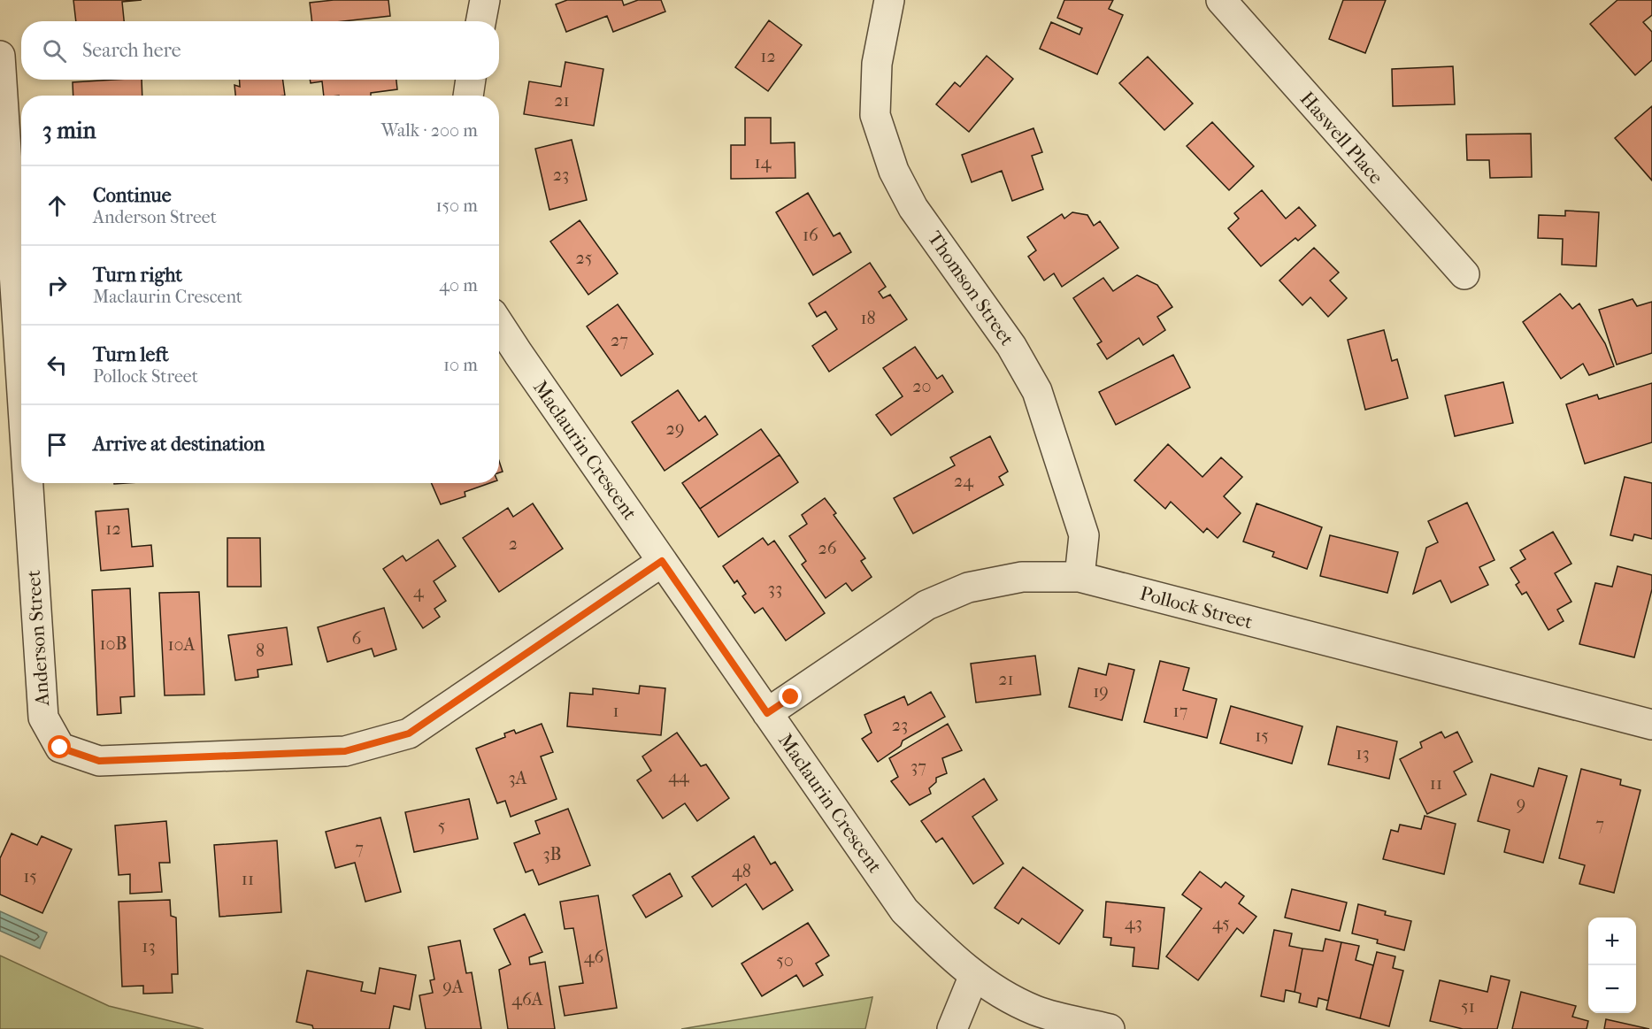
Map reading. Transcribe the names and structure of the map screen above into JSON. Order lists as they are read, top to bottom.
{
  "streets": {
    "street": [
      "Haswell Place",
      "Thomson Street",
      "Maclaurin Crescent",
      "Pollock Street",
      "Anderson Street"
    ]
  },
  "crossings": [
    ["Thomson Street", "Pollock Street"],
    ["Maclaurin Crescent", "Pollock Street"],
    ["Maclaurin Crescent", "Anderson Street"]
  ],
  "house_numbers": [
    "12",
    "21",
    "14",
    "23",
    "16",
    "25",
    "18",
    "27",
    "20",
    "29",
    "24",
    "12",
    "2",
    "26",
    "33",
    "4",
    "6",
    "10B",
    "10A",
    "8",
    "21",
    "19",
    "1",
    "17",
    "23",
    "15",
    "13",
    "37",
    "44",
    "3A",
    "11",
    "9",
    "7",
    "5",
    "7",
    "3B",
    "48",
    "15",
    "11",
    "43",
    "45",
    "13",
    "46",
    "50",
    "9A",
    "46A",
    "51"
  ],
  "page": {
    "search": "Search here",
    "heading": ["3 min", "Walk · 200 m"],
    "list": [
      ["Continue", "Anderson Street", "150 m"],
      ["Turn right", "Maclaurin Crescent", "40 m"],
      ["Turn left", "Pollock Street", "10 m"],
      "Arrive at destination"
    ],
    "map_buttons": ["+", "−"]
  }
}
